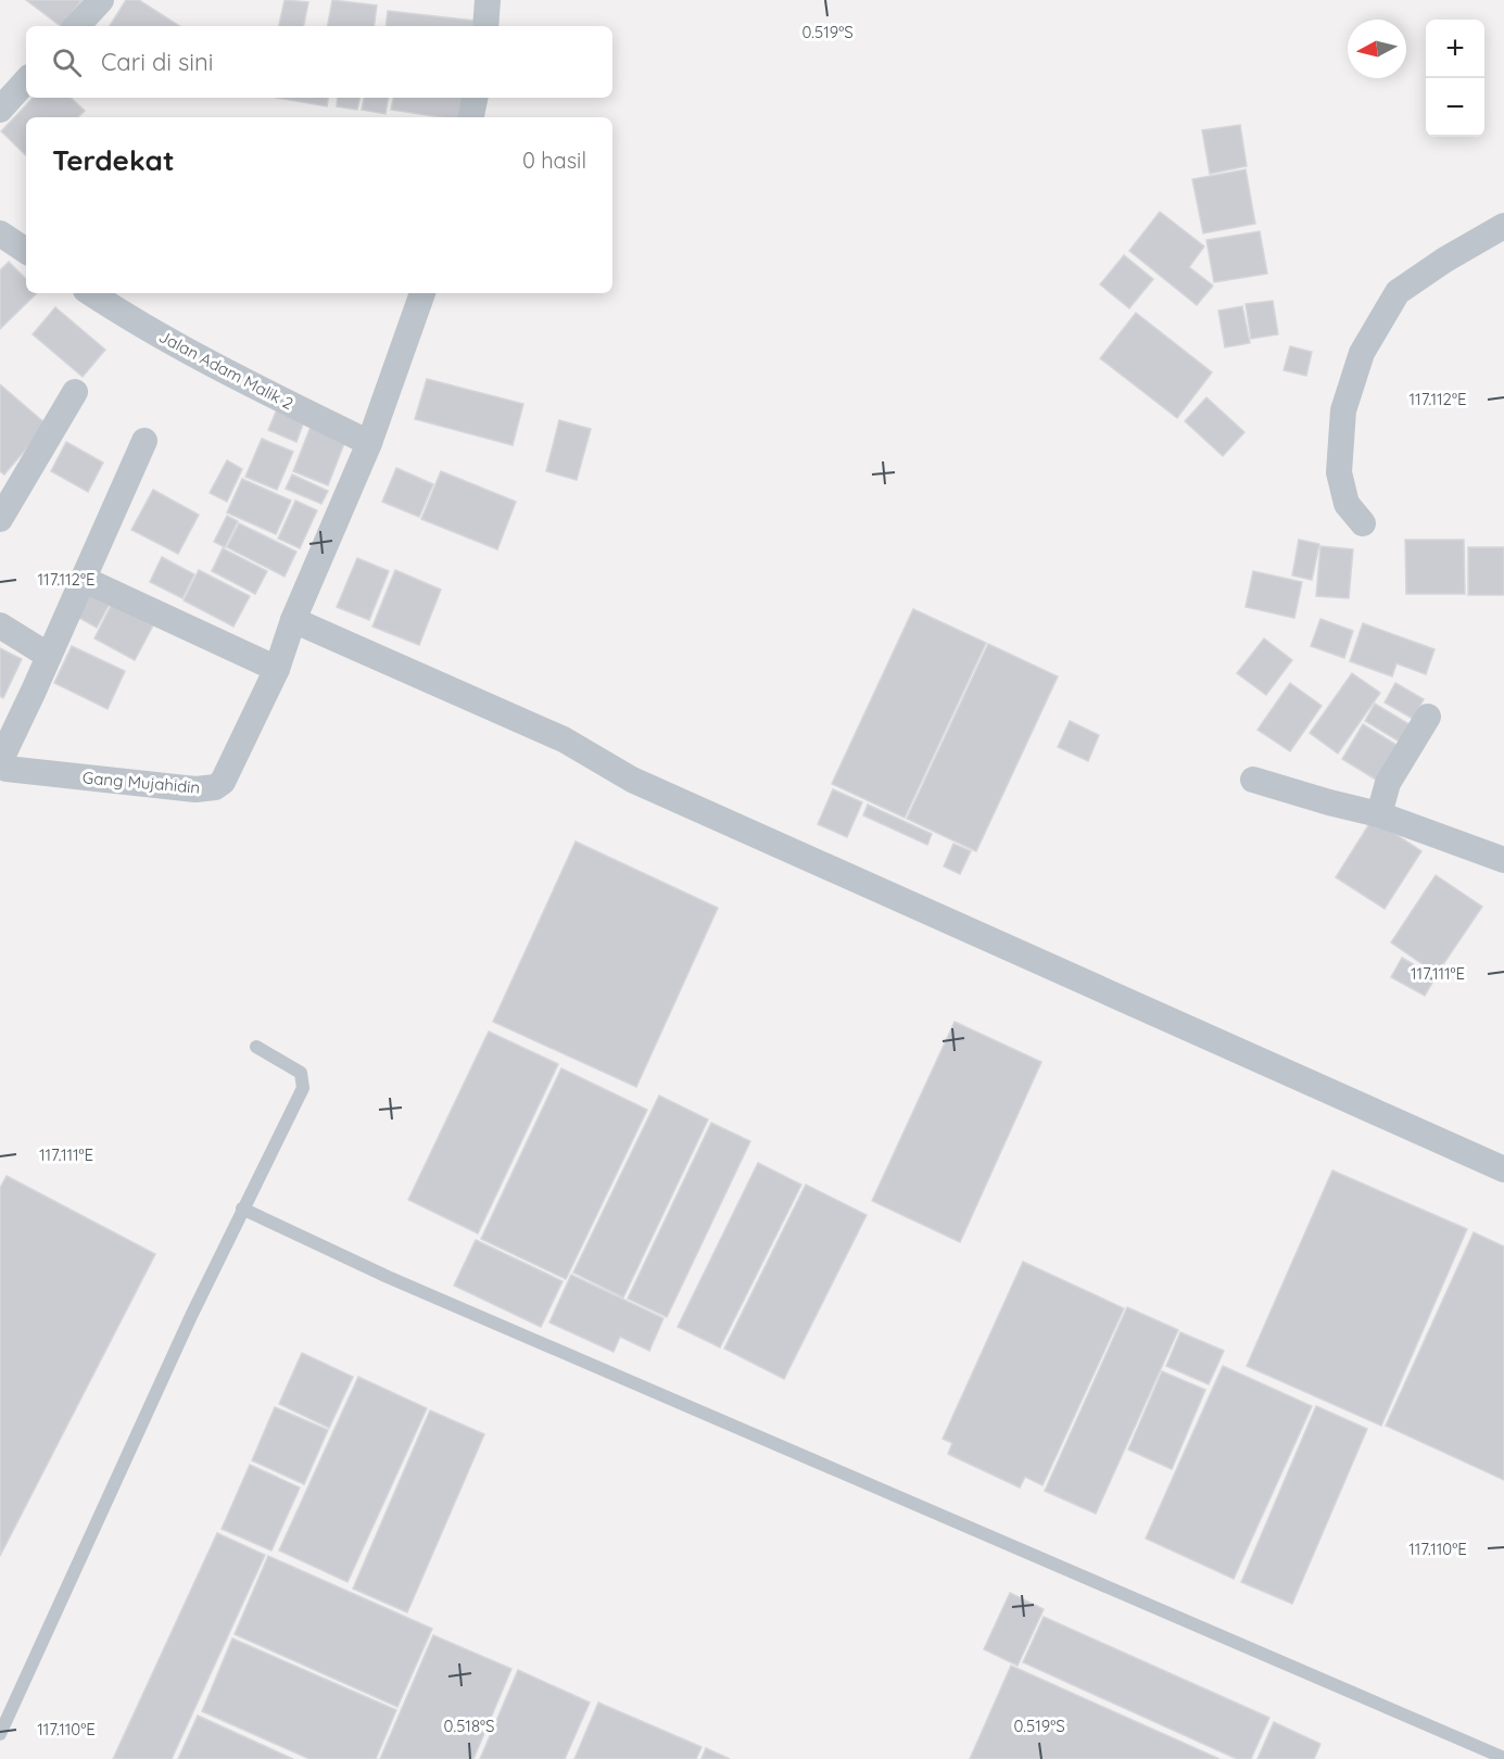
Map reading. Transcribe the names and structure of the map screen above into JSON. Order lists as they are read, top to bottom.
{
  "streets": {
    "street": ["Jalan Adam Malik 2", "Gang Mujahidin"]
  },
  "crossings": [
    ["Jalan Adam Malik 2", "Gang Mujahidin"]
  ],
  "north": "left",
  "page": {
    "map_buttons": ["+", "−"],
    "search": "Cari di sini",
    "heading": ["Terdekat", "0 hasil"]
  },
  "coordinates": [
    "0.519°S",
    "117.112°E",
    "117.111°E",
    "117.110°E",
    "0.518°S"
  ]
}
